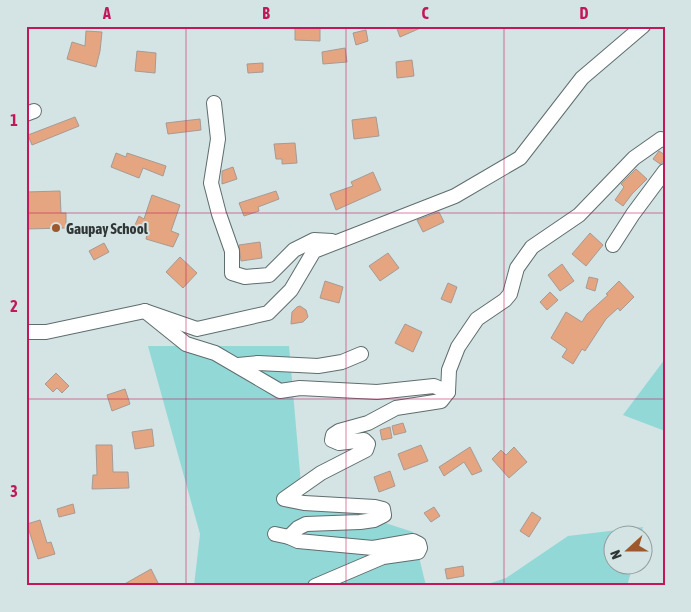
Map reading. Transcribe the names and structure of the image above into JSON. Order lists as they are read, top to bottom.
{
  "places": ["Gaupay School"],
  "north": "left",
  "grid": {
    "columns": [
      "A",
      "B",
      "C",
      "D"
    ],
    "rows": ["1", "2", "3"]
  }
}
